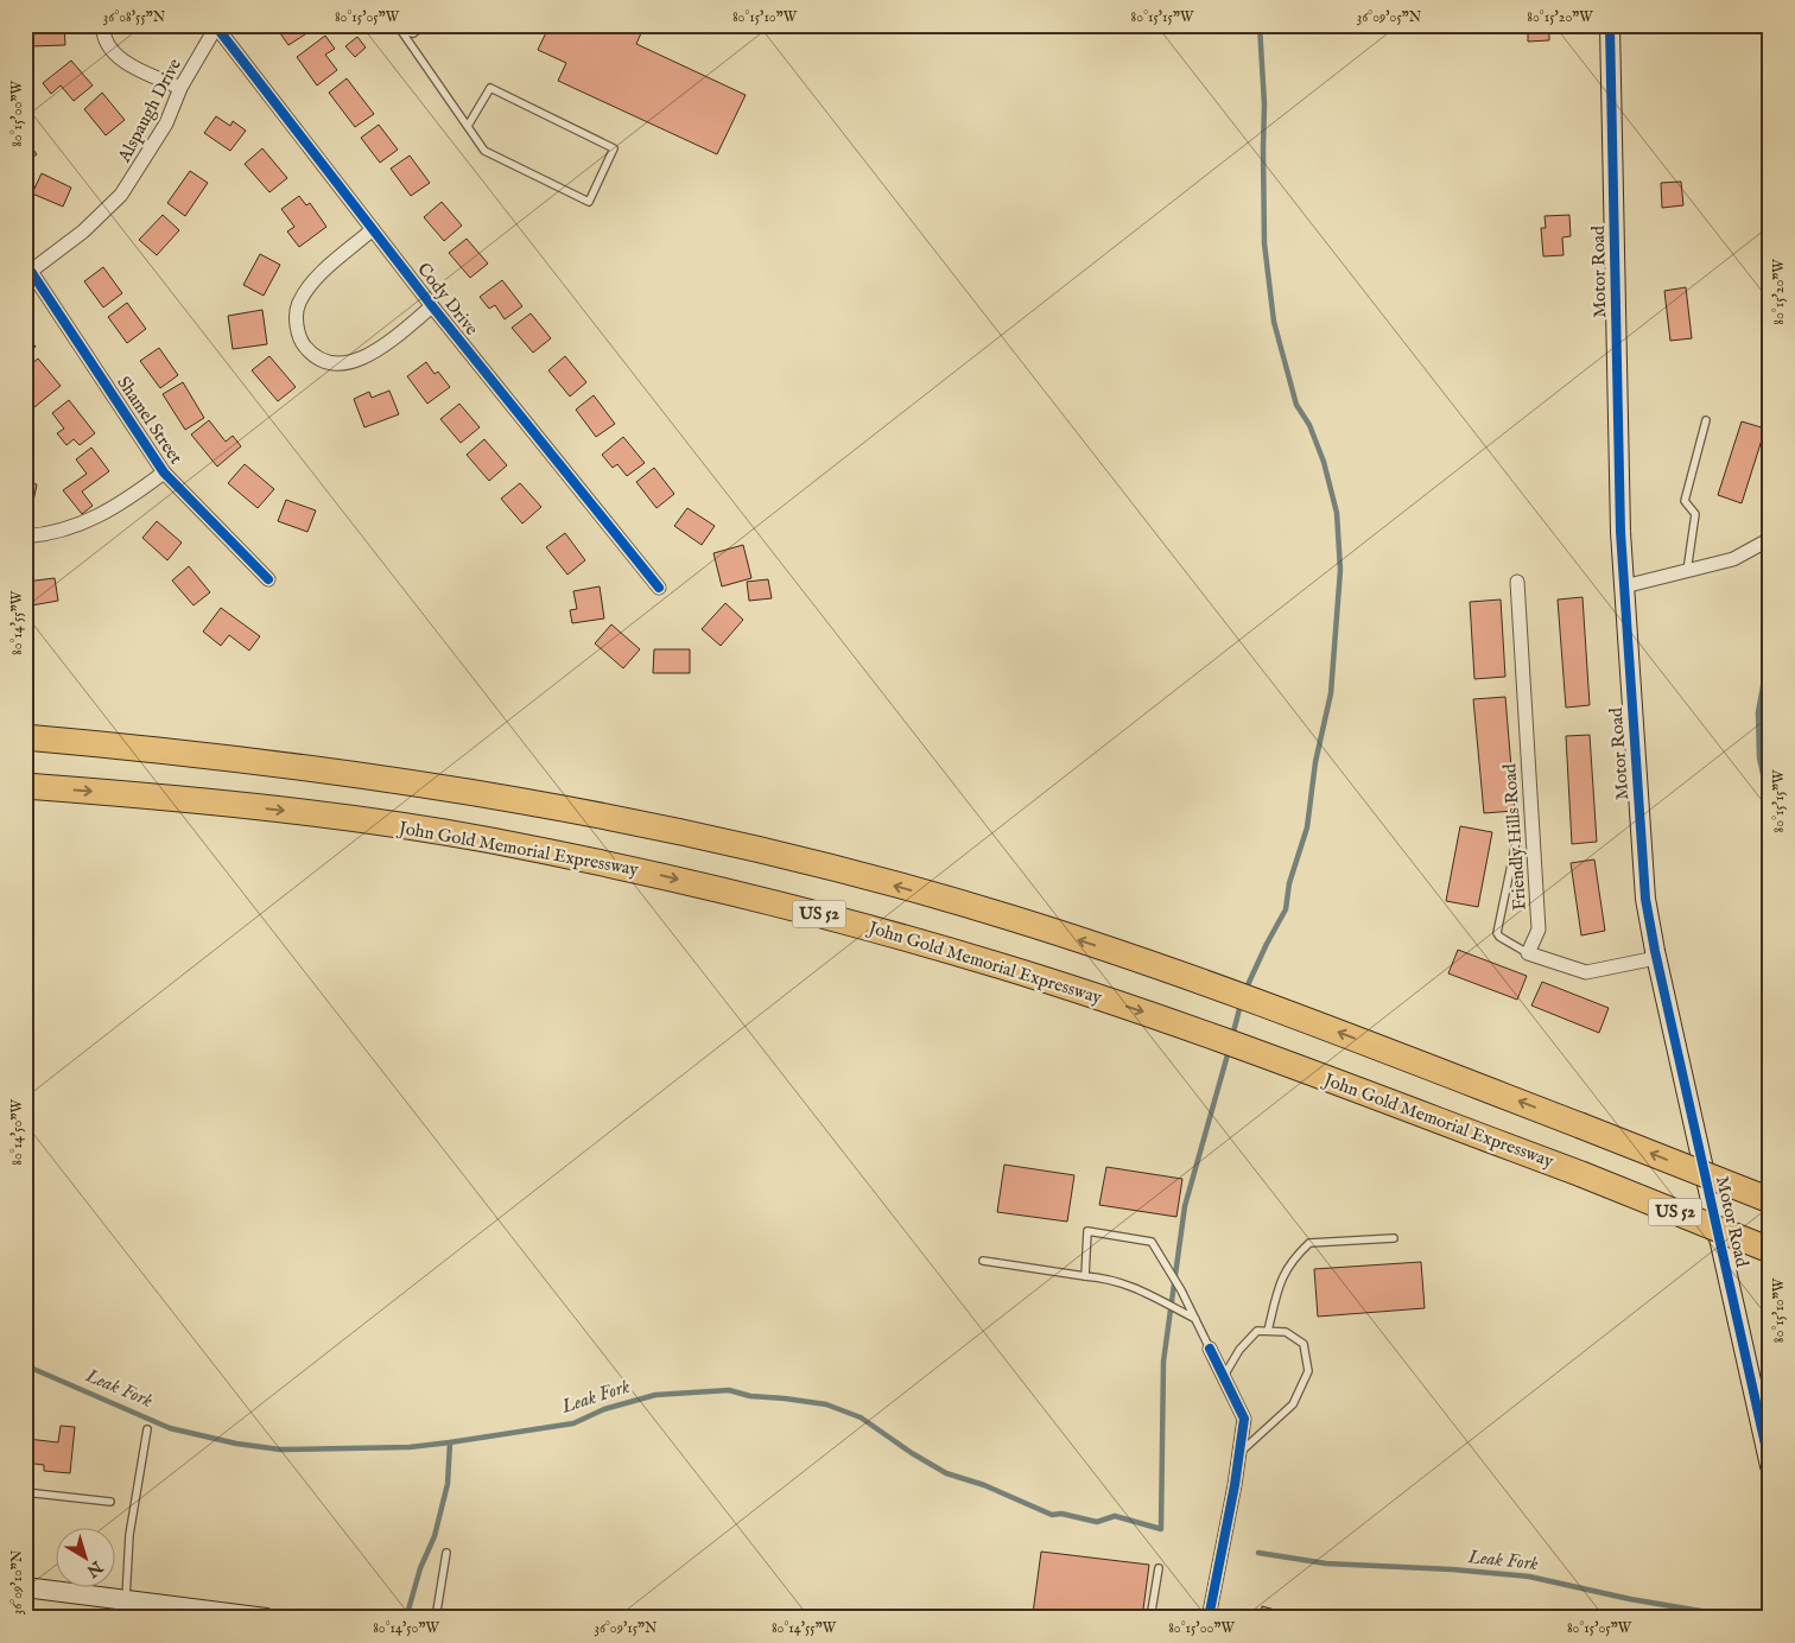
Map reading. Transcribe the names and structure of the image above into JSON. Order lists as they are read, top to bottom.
{
  "streets": {
    "highway": ["John Gold Memorial Expressway", "US 52"],
    "street": [
      "Alspaugh Drive",
      "Motor Road",
      "Cody Drive",
      "Shamel Street",
      "Friendly Hills Road"
    ]
  },
  "crossings": [
    ["Alspaugh Drive", "Cody Drive"],
    ["Alspaugh Drive", "Shamel Street"]
  ],
  "water": ["Leak Fork"],
  "north": "bottom right",
  "coordinates": [
    "36°08'55\"N",
    "80°15'05\"W",
    "80°15'10\"W",
    "80°15'15\"W",
    "36°09'05\"N",
    "80°15'20\"W",
    "80°15'00\"W",
    "80°14'55\"W",
    "80°14'50\"W",
    "36°09'10\"N",
    "36°09'15\"N"
  ]
}
